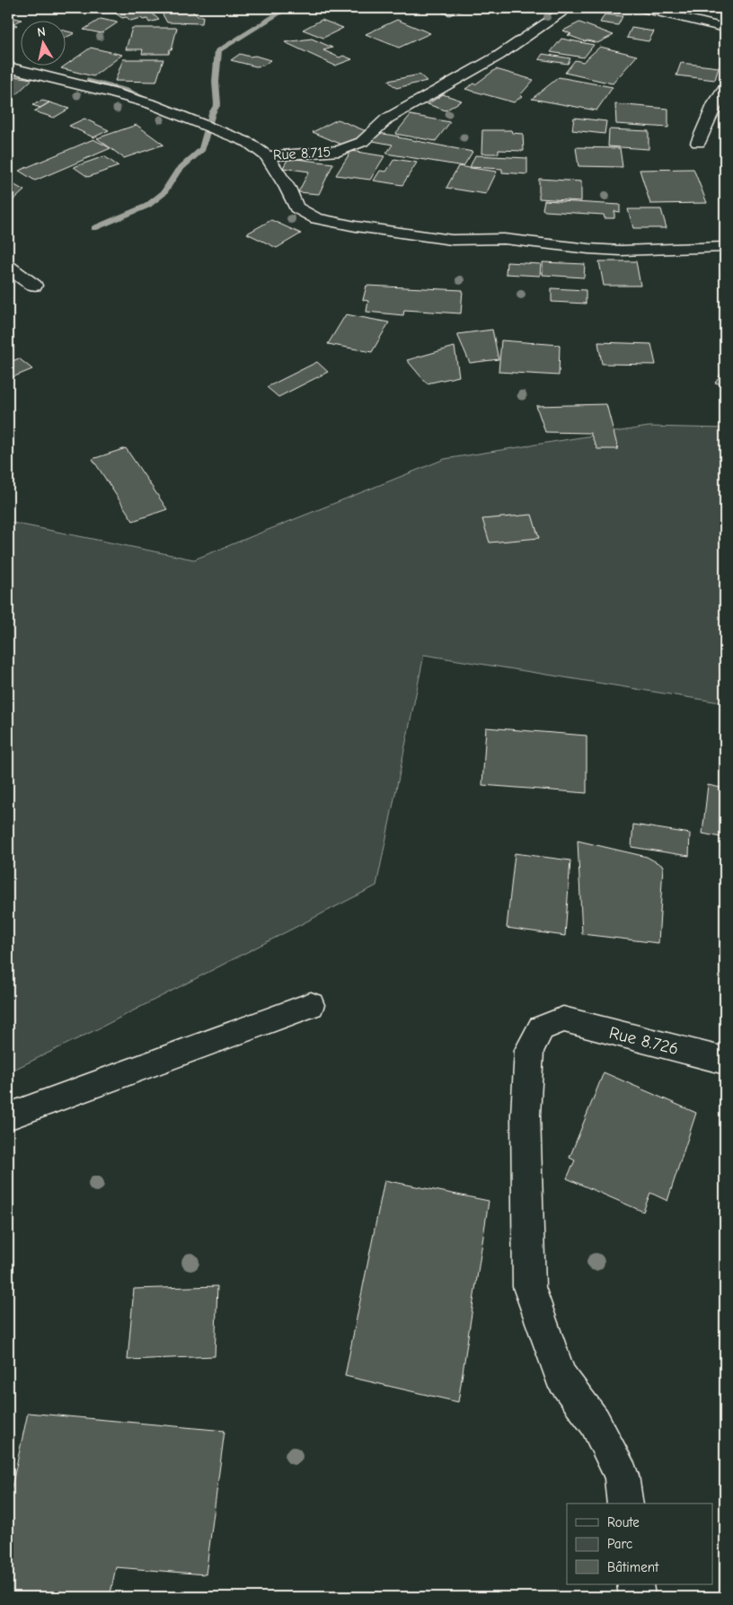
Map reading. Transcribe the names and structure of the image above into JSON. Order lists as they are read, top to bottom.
{
  "streets": {
    "street": ["Rue 8.715", "Rue 8.726"]
  },
  "legend": ["Route", "Parc", "Bâtiment"],
  "north": "top"
}
